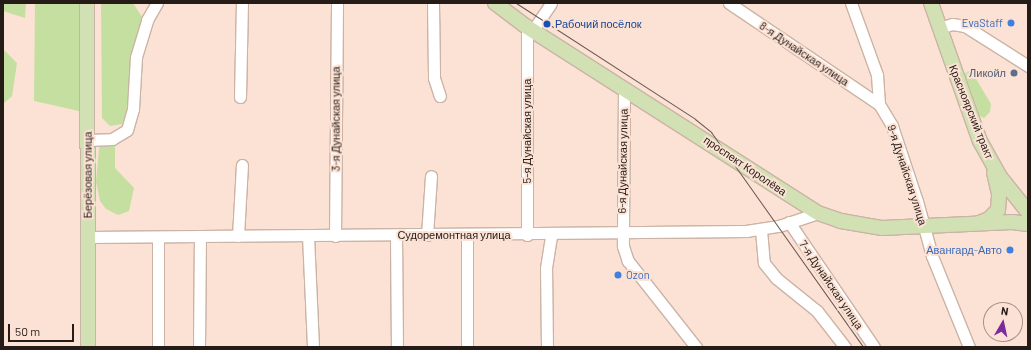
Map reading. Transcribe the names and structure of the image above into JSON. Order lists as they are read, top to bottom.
{
  "streets": {
    "main road": ["Красноярский тракт", "проспект Королёва", "Берёзовая улица"],
    "street": [
      "8-я Дунайская улица",
      "3-я Дунайская улица",
      "5-я Дунайская улица",
      "6-я Дунайская улица",
      "9-я Дунайская улица",
      "Судоремонтная улица",
      "7-я Дунайская улица"
    ]
  },
  "crossings": [
    ["8-я Дунайская улица", "9-я Дунайская улица"],
    ["3-я Дунайская улица", "Судоремонтная улица"],
    ["5-я Дунайская улица", "проспект Королёва"],
    ["5-я Дунайская улица", "Судоремонтная улица"],
    ["6-я Дунайская улица", "проспект Королёва"],
    ["6-я Дунайская улица", "Судоремонтная улица"],
    ["проспект Королёва", "9-я Дунайская улица"],
    ["проспект Королёва", "Судоремонтная улица"],
    ["Берёзовая улица", "Судоремонтная улица"],
    ["Судоремонтная улица", "7-я Дунайская улица"]
  ],
  "places": [
    "EvaStaff",
    "Рабочий посёлок",
    "Ликойл",
    "Авангард-Авто",
    "Ozon"
  ],
  "scale_bar": "50 m",
  "north": "top"
}
